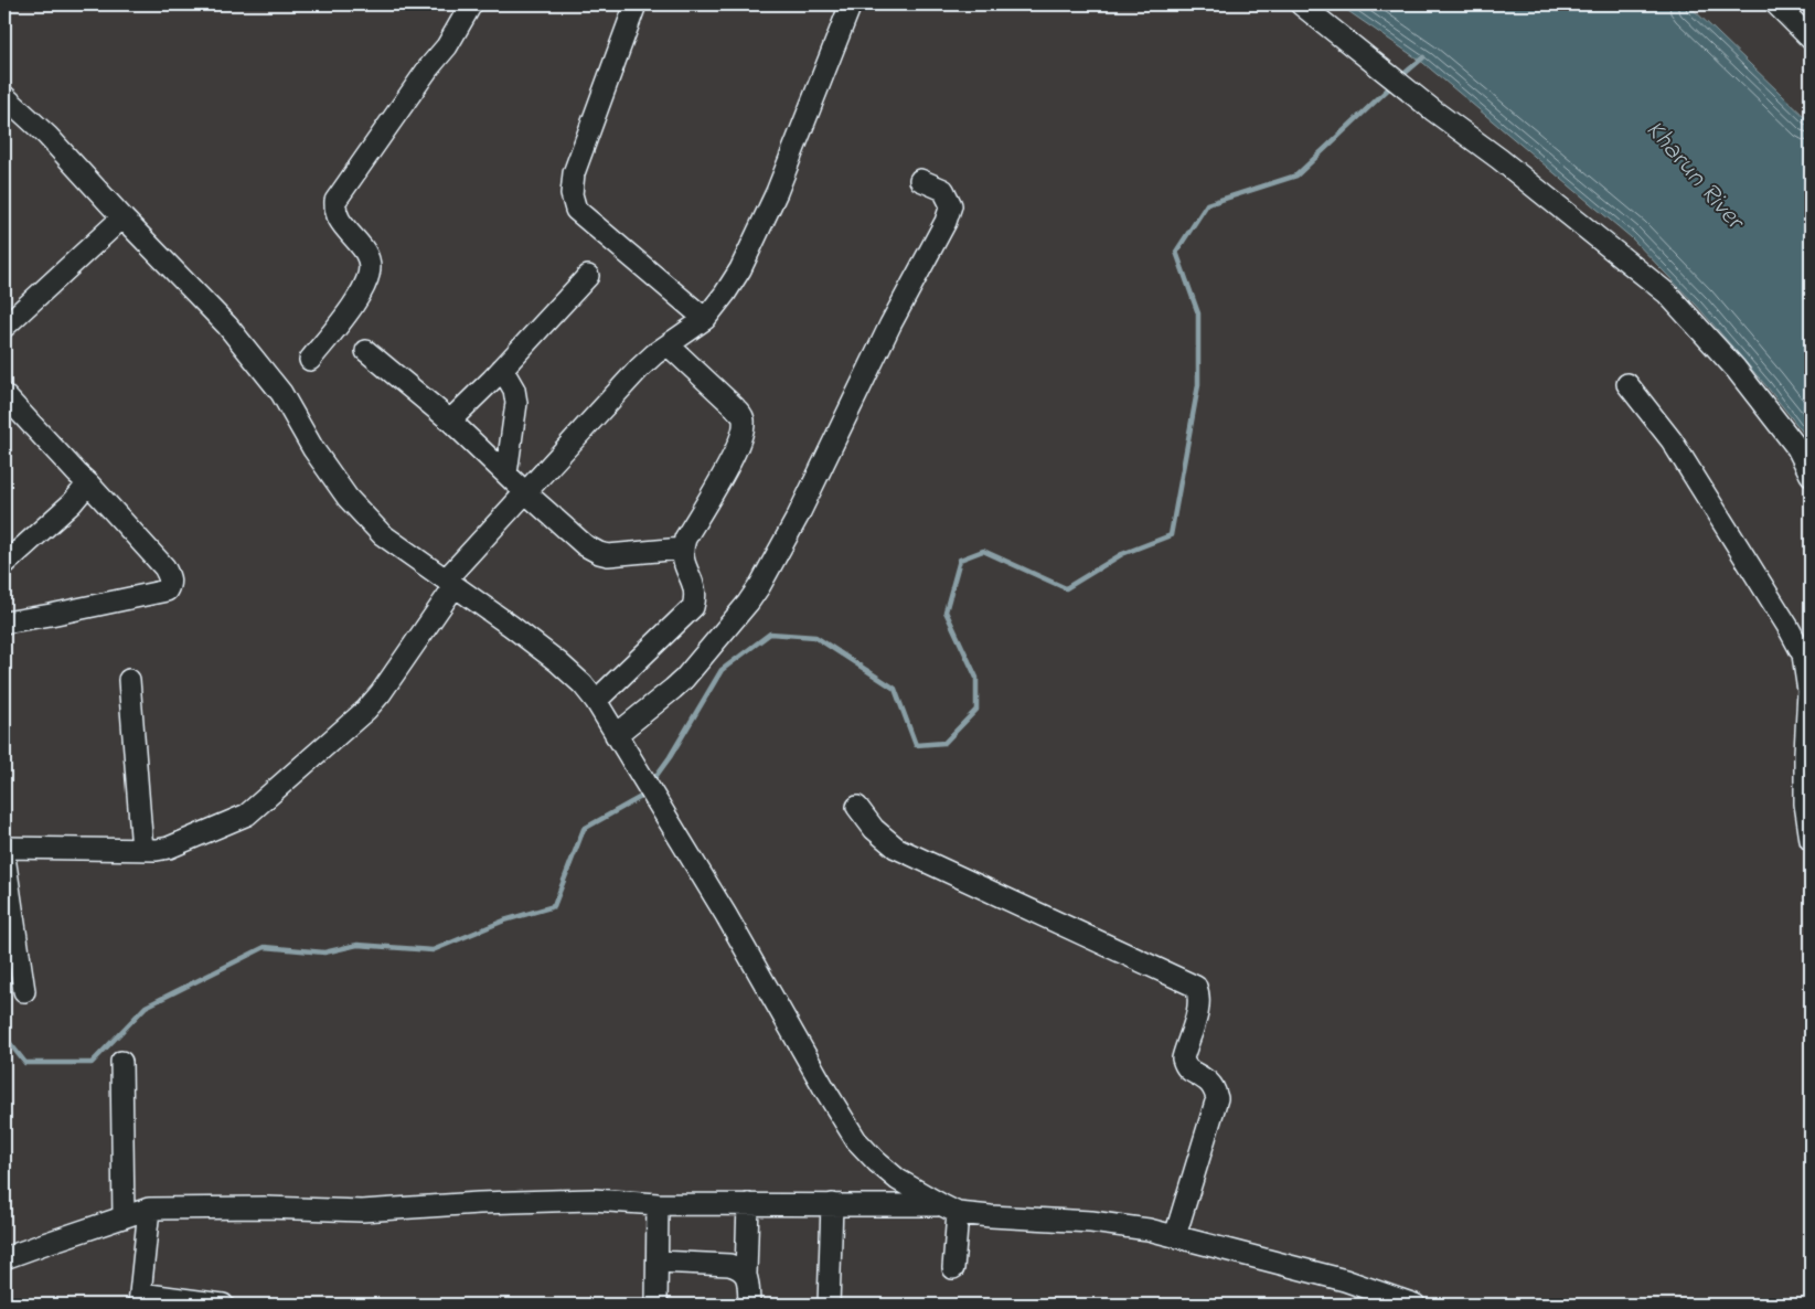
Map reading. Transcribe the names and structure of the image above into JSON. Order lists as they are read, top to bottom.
{
  "water": ["Kharun River"]
}
